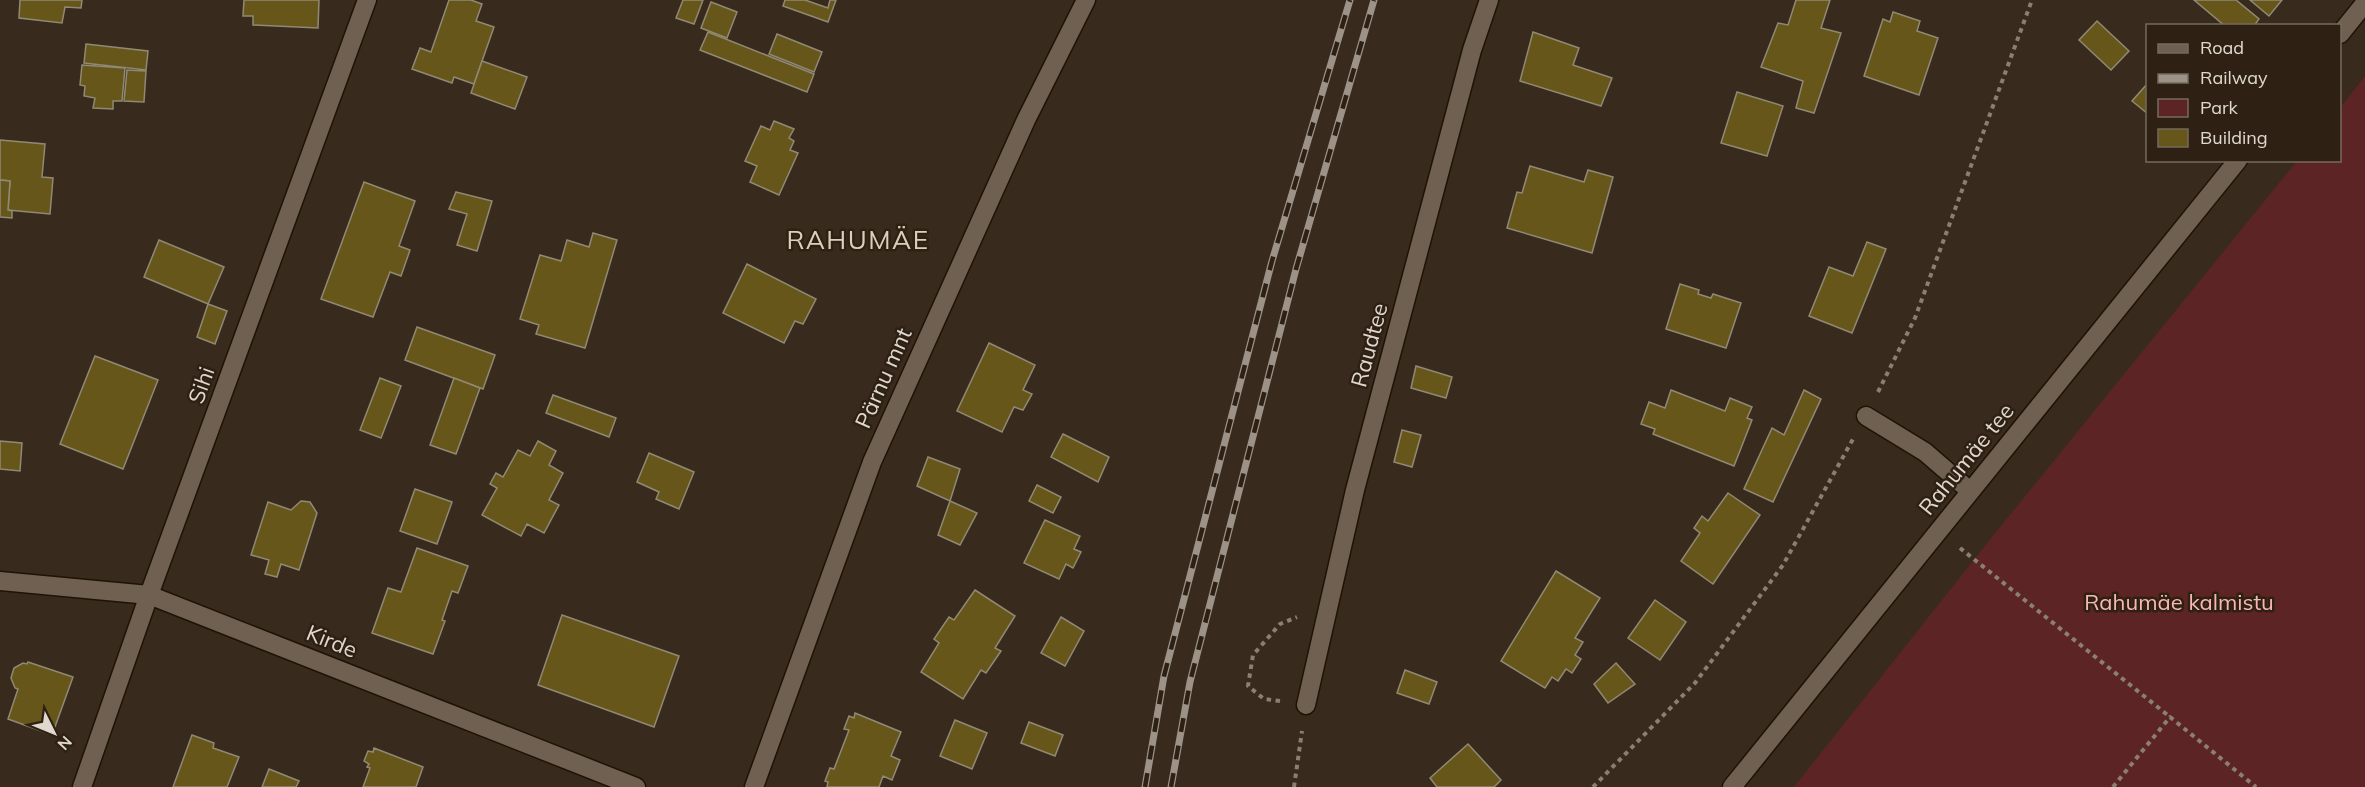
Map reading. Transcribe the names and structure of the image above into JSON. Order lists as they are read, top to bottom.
{
  "streets": {
    "street": [
      "Raudtee",
      "Pärnu mnt",
      "Sihi",
      "Rahumäe tee",
      "Kirde"
    ]
  },
  "crossings": [
    ["Sihi", "Kirde"]
  ],
  "districts": ["RAHUMÄE"],
  "parks": ["Rahumäe kalmistu"],
  "legend": [
    "Road",
    "Railway",
    "Park",
    "Building"
  ],
  "north": "bottom right"
}
